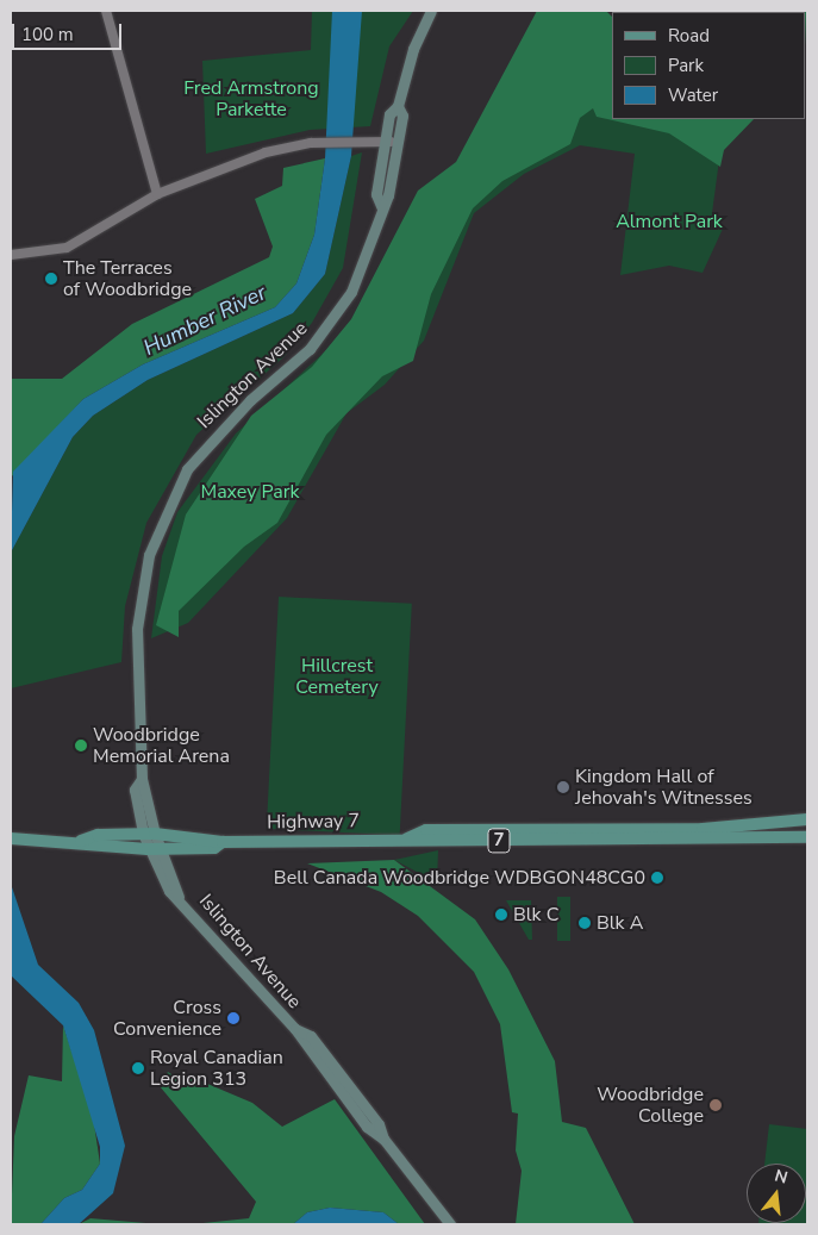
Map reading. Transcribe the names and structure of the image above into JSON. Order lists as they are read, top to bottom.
{
  "streets": {
    "main road": ["Islington Avenue", "Highway 7", "7"]
  },
  "crossings": [
    ["Islington Avenue", "Highway 7"]
  ],
  "water": ["Humber River"],
  "parks": [
    "Fred Armstrong Parkette",
    "Almont Park",
    "Maxey Park",
    "Hillcrest Cemetery"
  ],
  "places": [
    "The Terraces of Woodbridge",
    "Woodbridge Memorial Arena",
    "Kingdom Hall of Jehovah's Witnesses",
    "Bell Canada Woodbridge WDBGON48CG0",
    "Blk C",
    "Blk A",
    "Cross Convenience",
    "Royal Canadian Legion 313",
    "Woodbridge College"
  ],
  "legend": ["Road", "Park", "Water"],
  "scale_bar": "100 m",
  "north": "top"
}
